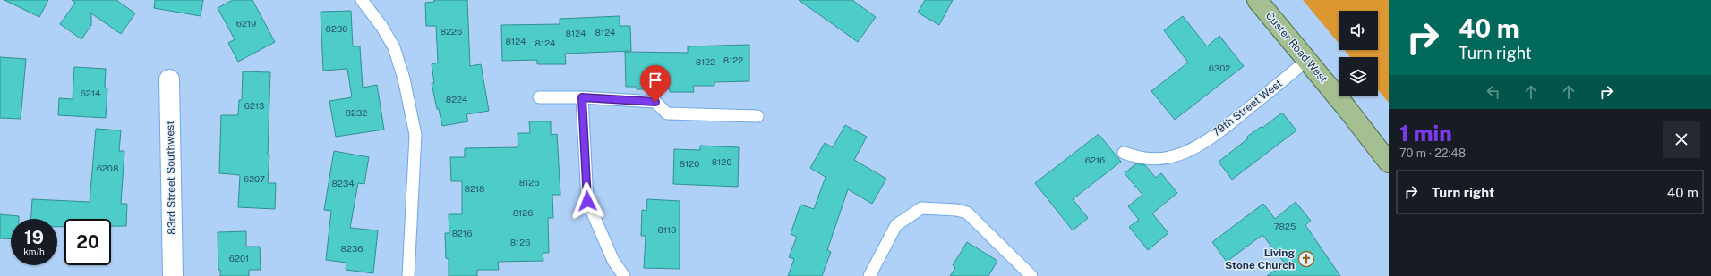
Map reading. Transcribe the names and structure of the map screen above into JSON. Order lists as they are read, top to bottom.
{
  "streets": {
    "main road": ["Custer Road West"],
    "street": ["83rd Street Southwest"],
    "lane": ["79th Street West"]
  },
  "crossings": [
    ["Custer Road West", "79th Street West"]
  ],
  "places": {
    "church": ["Living Stone Church"]
  },
  "house_numbers": [
    "6219",
    "8230",
    "8226",
    "8124",
    "8124",
    "8124",
    "8124",
    "8122",
    "8122",
    "6302",
    "6214",
    "8224",
    "6213",
    "8232",
    "6216",
    "8120",
    "8120",
    "6208",
    "6207",
    "8126",
    "8234",
    "8218",
    "8126",
    "7825",
    "8118",
    "8216",
    "8126",
    "8236",
    "6201"
  ],
  "page": {
    "turn": ["40 m", "Turn right"],
    "heading": ["1 min", "70 m · 22:48"],
    "list": [
      {
        "name": "Turn right",
        "value": "40 m"
      }
    ],
    "speed": "19 km/h",
    "limit": "20"
  }
}
